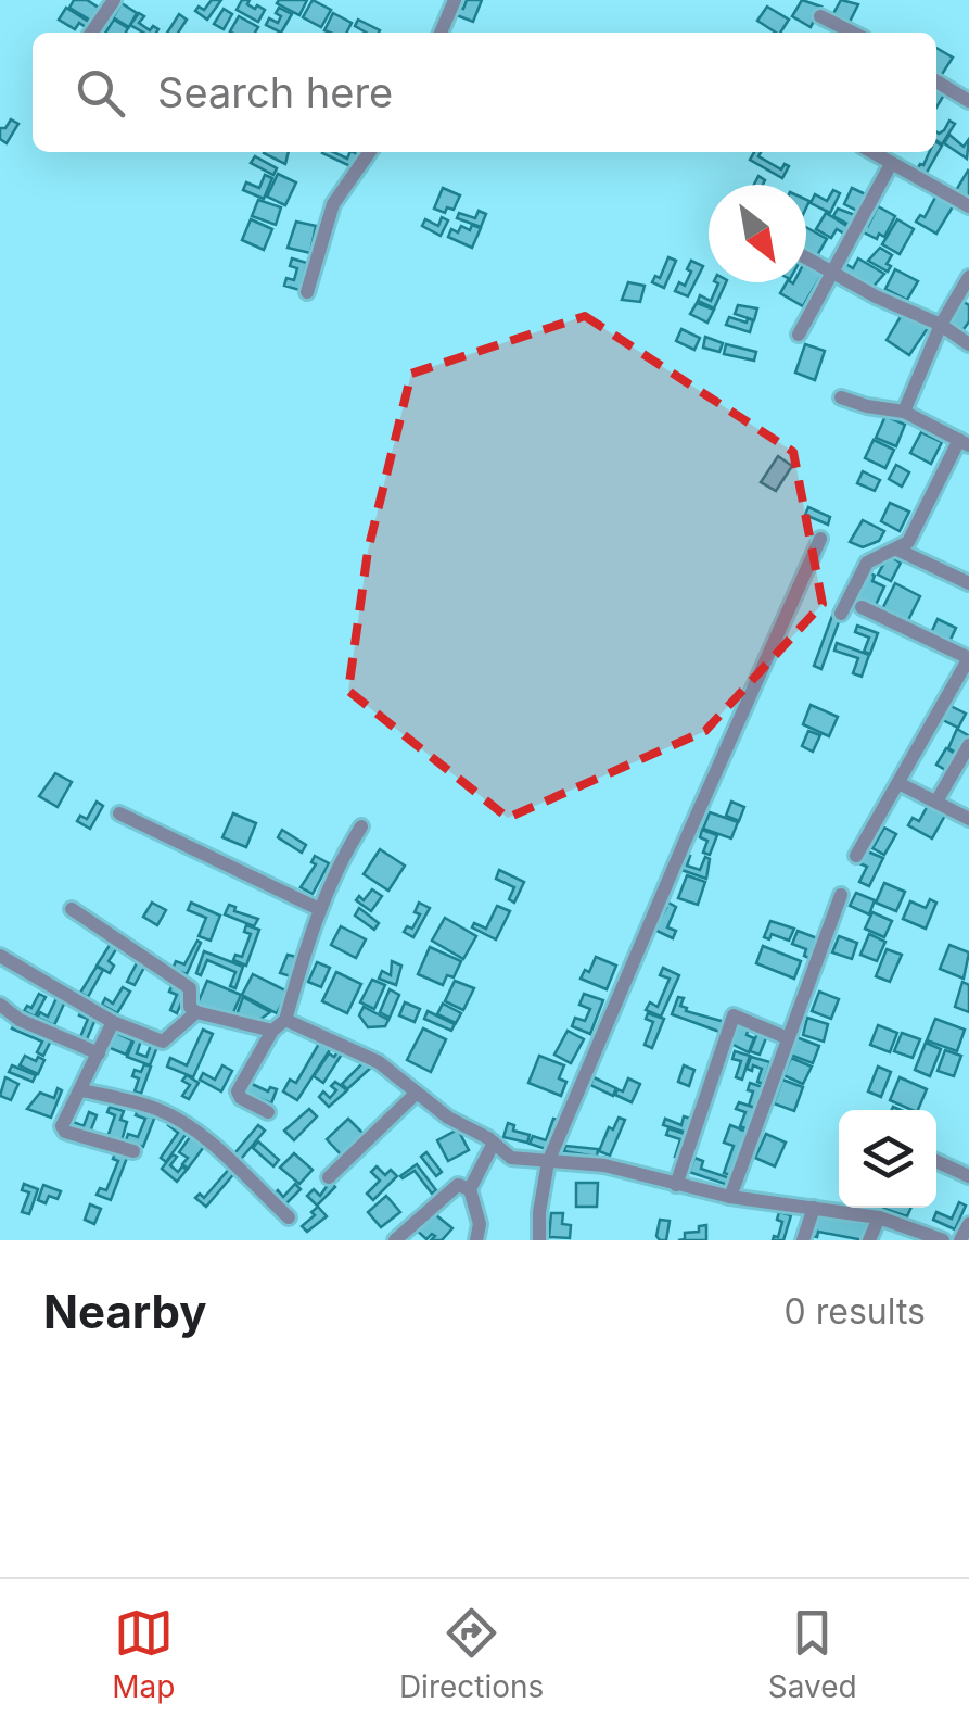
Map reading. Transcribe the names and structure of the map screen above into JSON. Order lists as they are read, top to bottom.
{
  "north": "bottom right",
  "page": {
    "search": "Search here",
    "heading": ["Nearby", "0 results"],
    "nav": ["Map", "Directions", "Saved"]
  }
}
